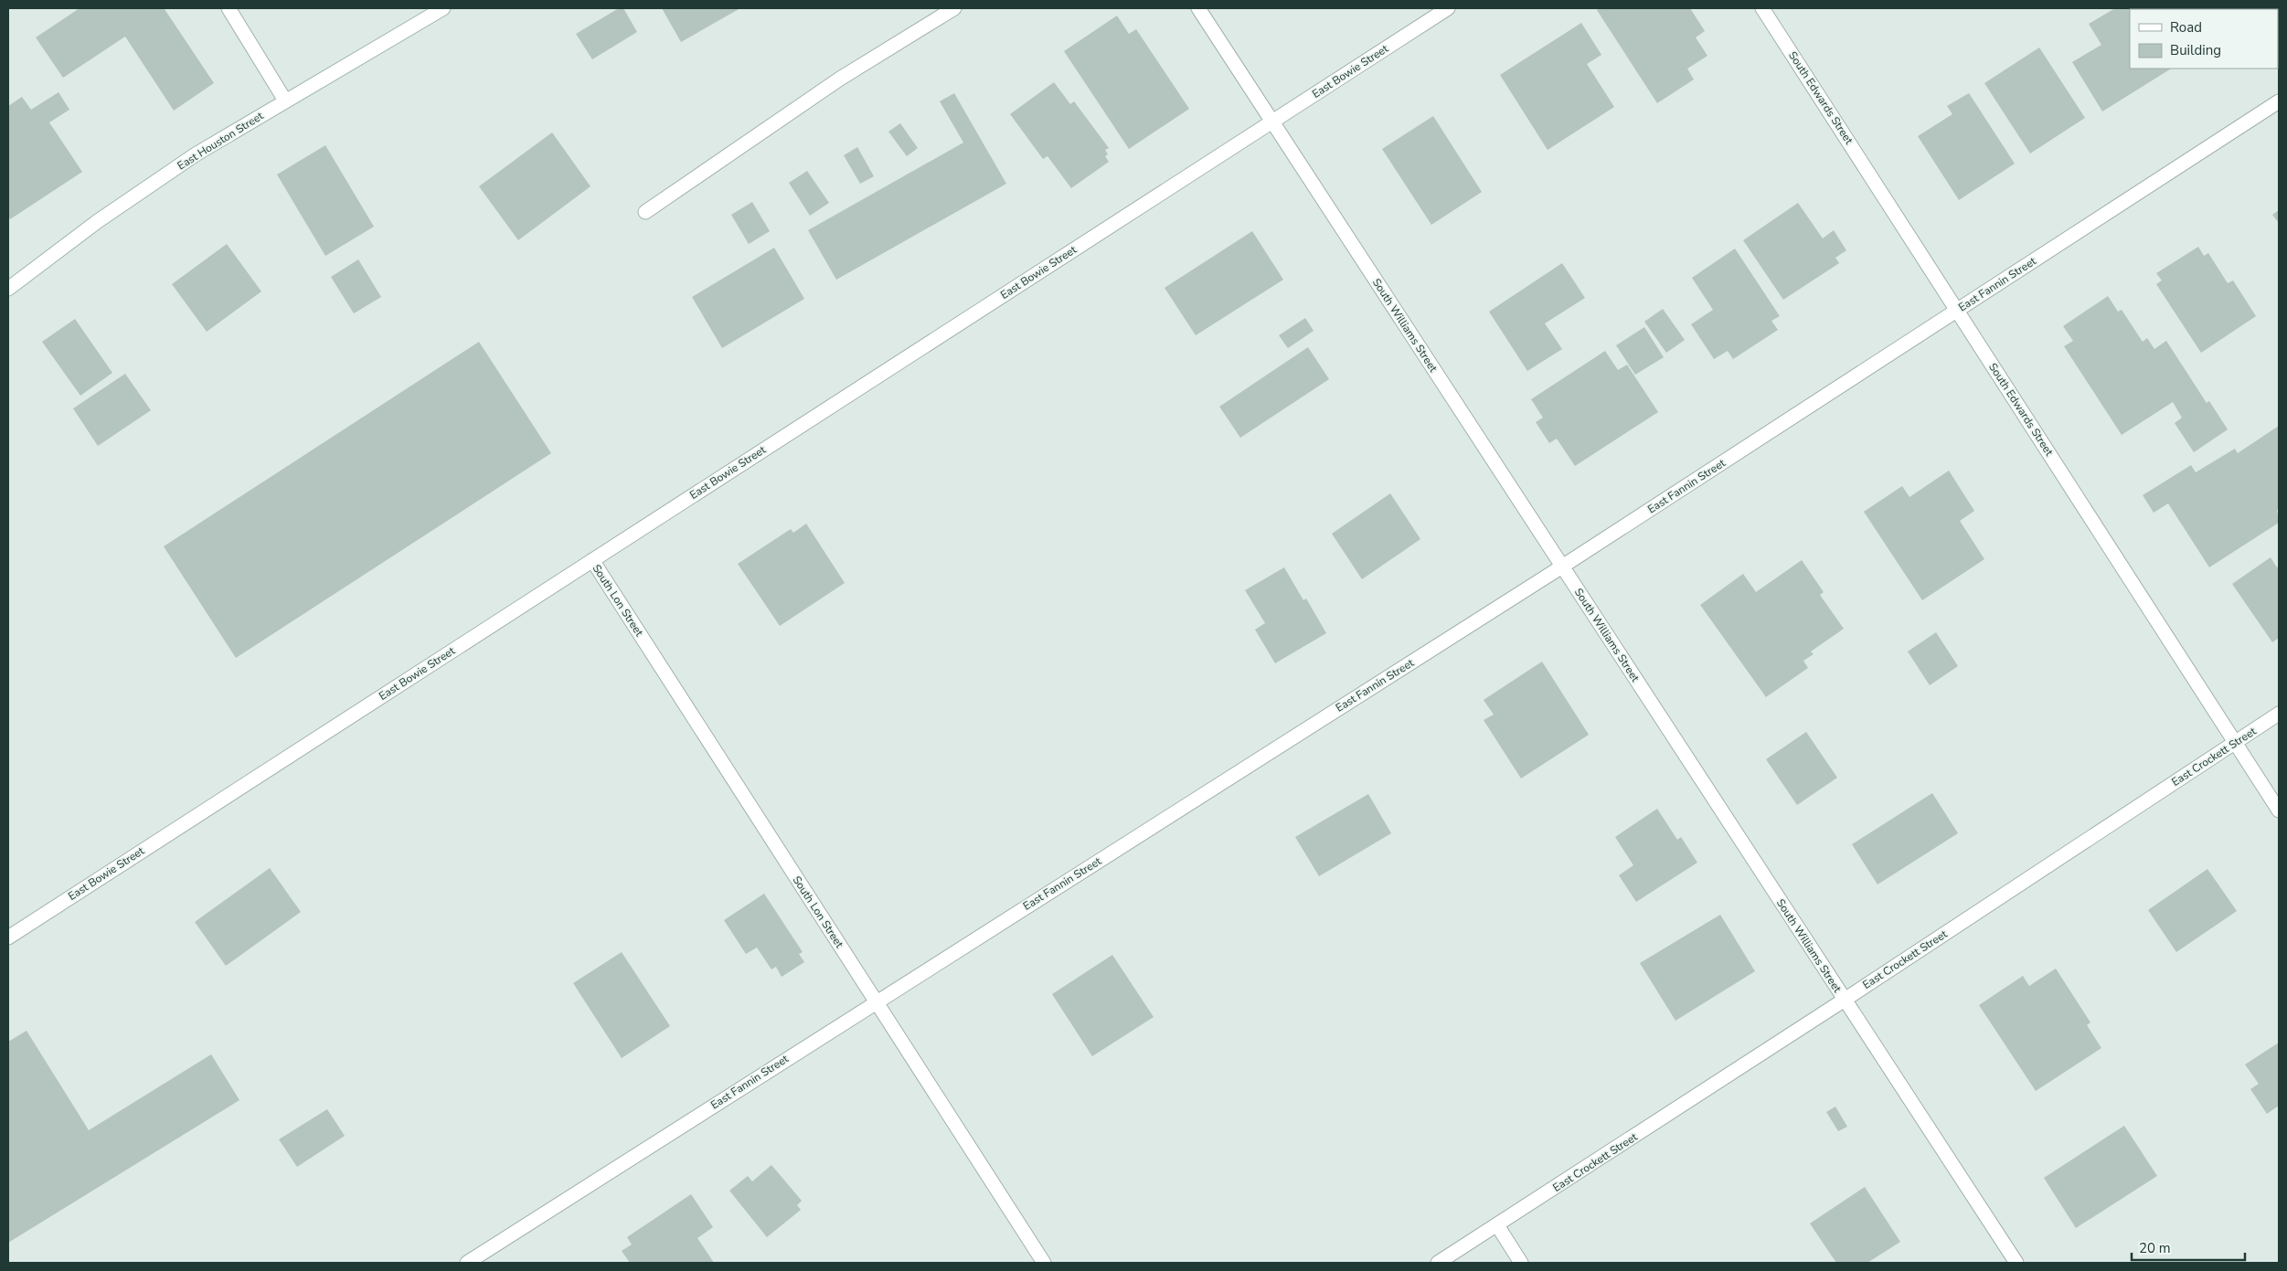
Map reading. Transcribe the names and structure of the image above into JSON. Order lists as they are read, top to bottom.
{
  "streets": {
    "street": [
      "East Bowie Street",
      "South Edwards Street",
      "East Houston Street",
      "East Fannin Street",
      "South Williams Street",
      "South Lon Street",
      "East Crockett Street"
    ]
  },
  "crossings": [
    ["East Bowie Street", "South Williams Street"],
    ["East Bowie Street", "South Lon Street"],
    ["South Edwards Street", "East Fannin Street"],
    ["South Edwards Street", "East Crockett Street"],
    ["East Fannin Street", "South Williams Street"],
    ["East Fannin Street", "South Lon Street"],
    ["South Williams Street", "East Crockett Street"]
  ],
  "legend": ["Road", "Building"],
  "scale_bar": "20 m"
}
